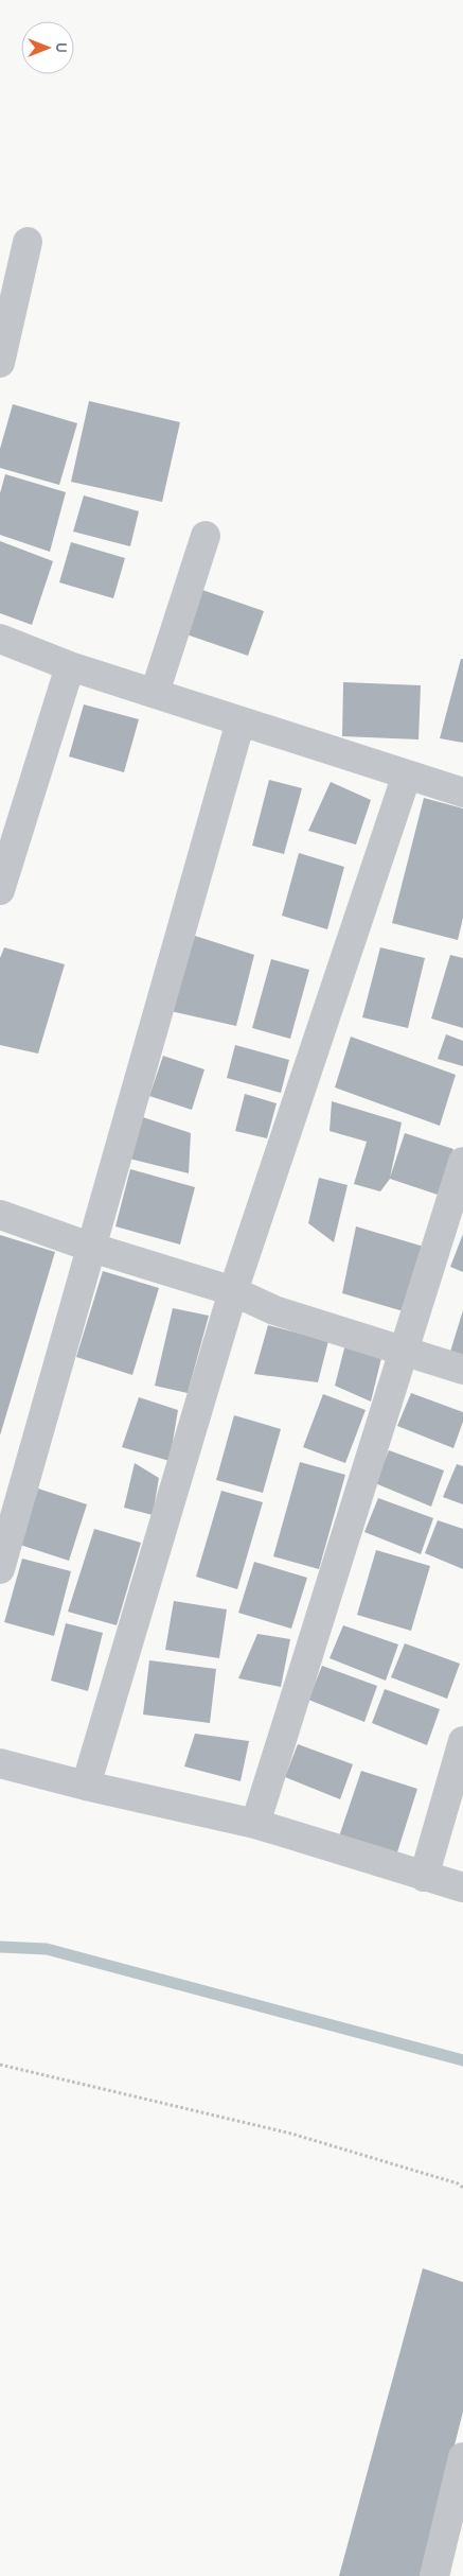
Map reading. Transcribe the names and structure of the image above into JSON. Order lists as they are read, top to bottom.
{
  "north": "right"
}
